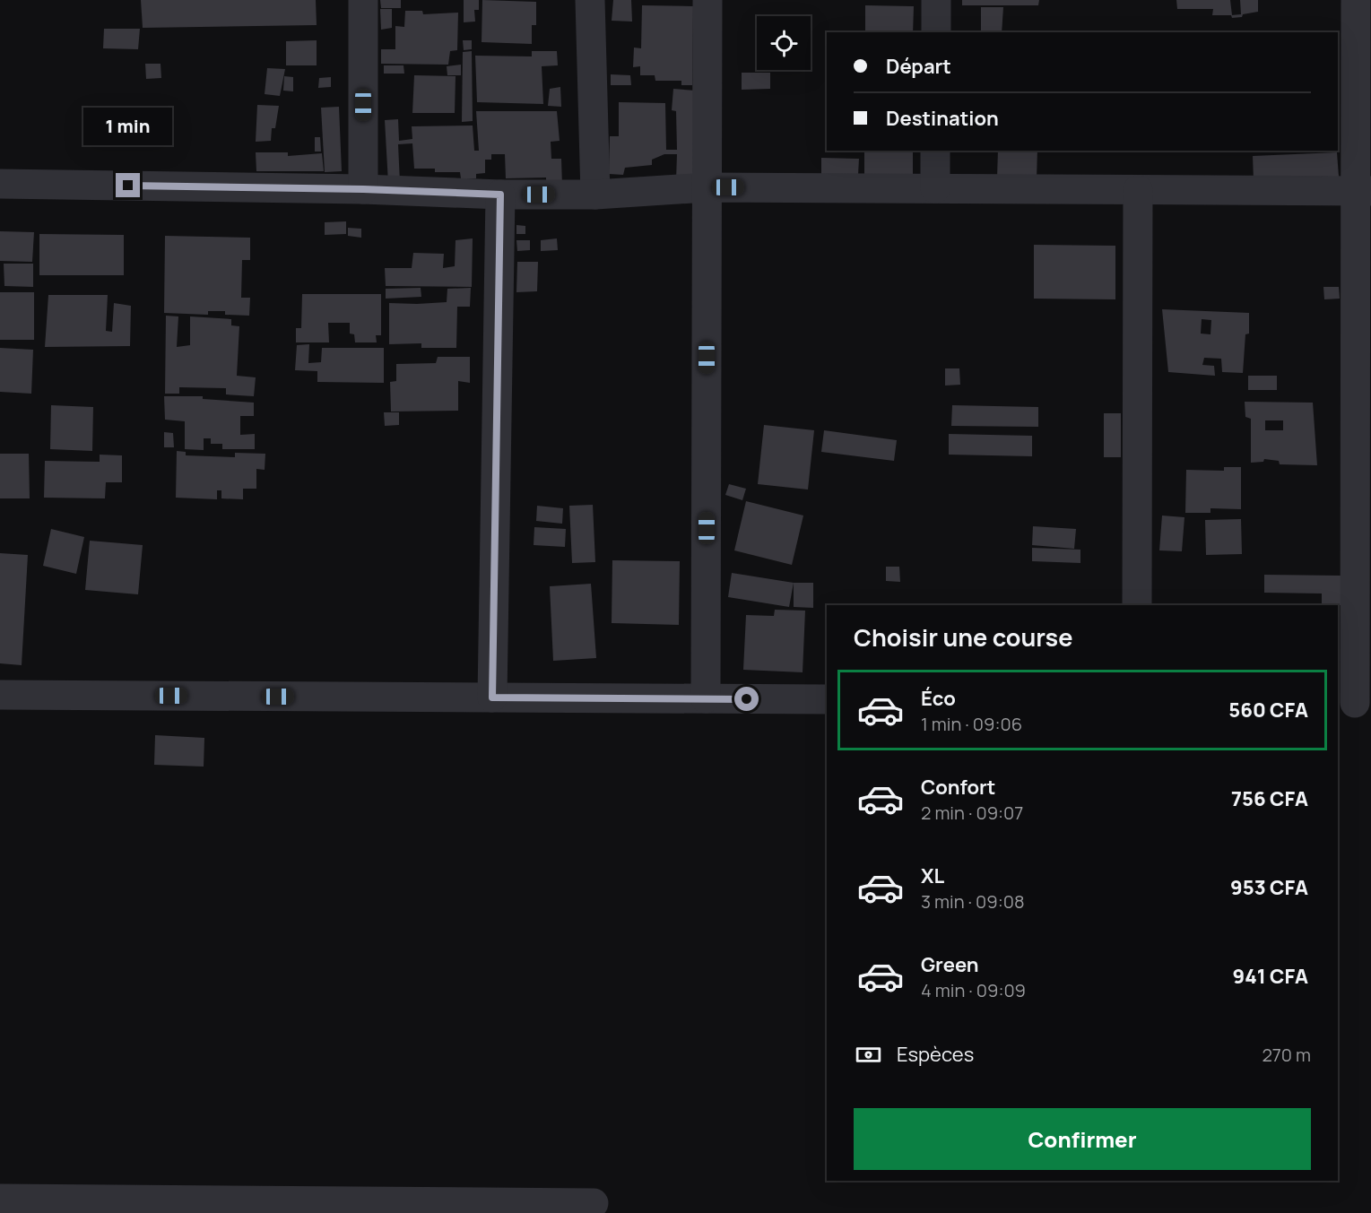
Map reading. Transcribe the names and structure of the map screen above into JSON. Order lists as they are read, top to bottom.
{
  "page": {
    "banner": ["Départ", "Destination"],
    "bubble": "1 min",
    "heading": "Choisir une course",
    "list": [
      {
        "name": "Éco",
        "note": "1 min · 09:06",
        "value": "560 CFA"
      },
      {
        "name": "Confort",
        "note": "2 min · 09:07",
        "value": "756 CFA"
      },
      {
        "name": "XL",
        "note": "3 min · 09:08",
        "value": "953 CFA"
      },
      {
        "name": "Green",
        "note": "4 min · 09:09",
        "value": "941 CFA"
      }
    ],
    "pay": ["Espèces", "270 m"],
    "buttons": "Confirmer"
  }
}
